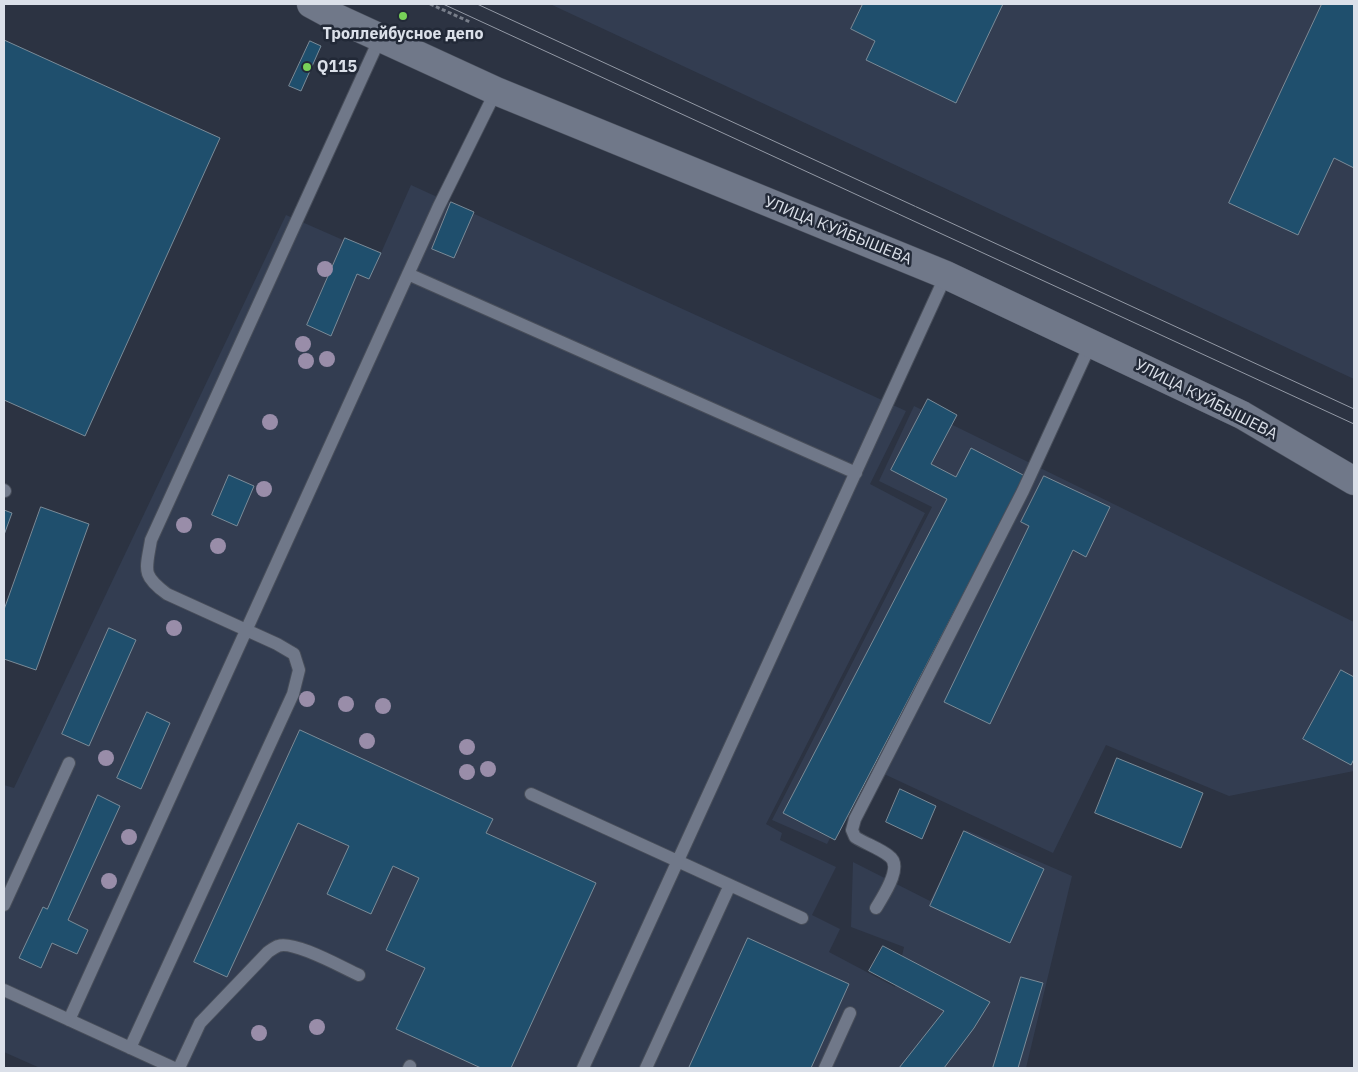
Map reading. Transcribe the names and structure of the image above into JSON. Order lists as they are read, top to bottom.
{
  "streets": {
    "main road": ["УЛИЦА КУЙБЫШЕВА"]
  },
  "places": ["Троллейбусное депо", "Q115"]
}
